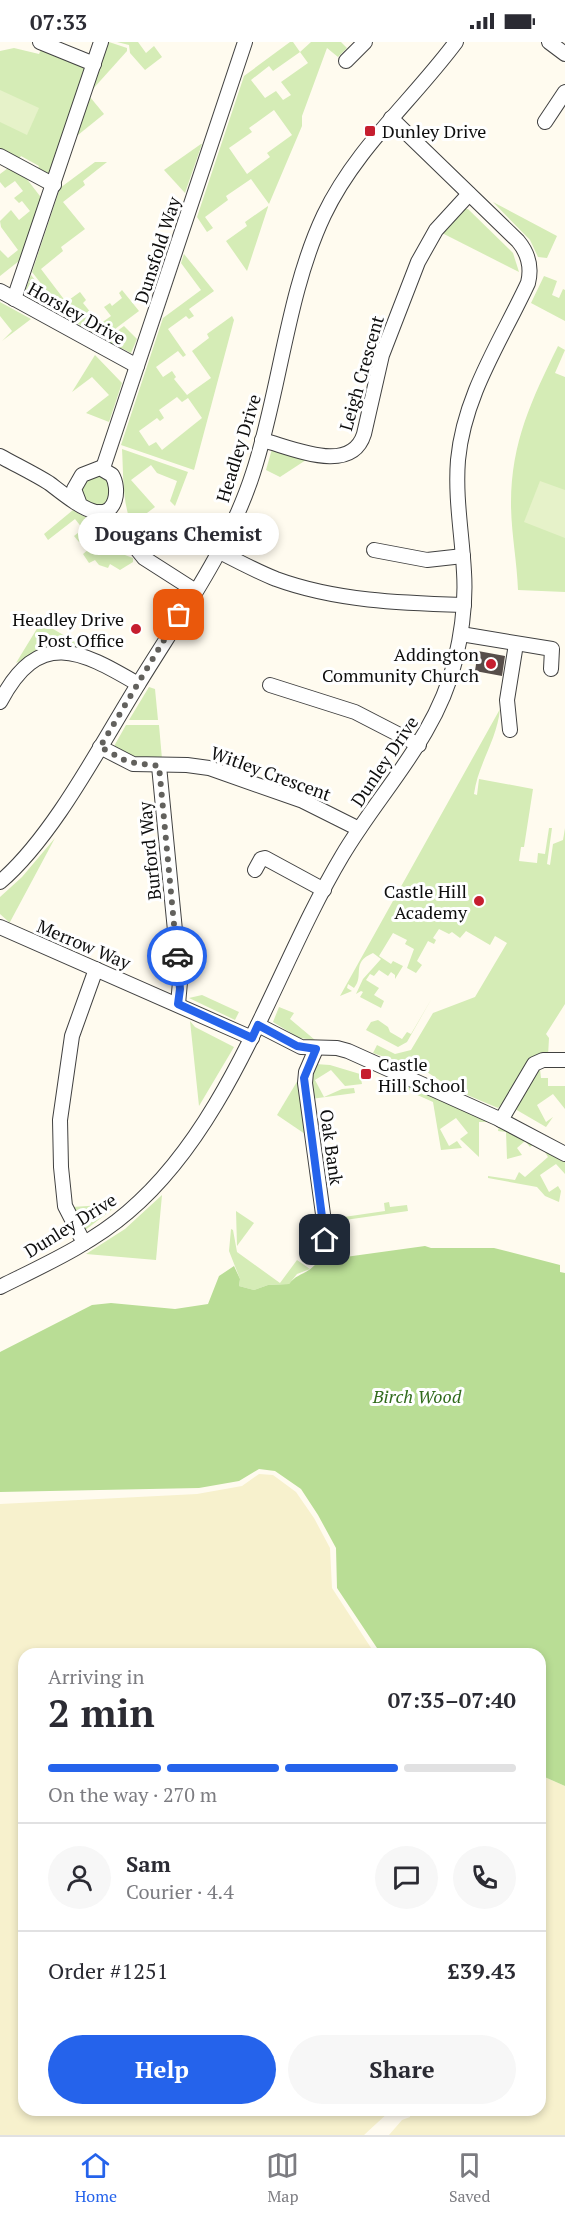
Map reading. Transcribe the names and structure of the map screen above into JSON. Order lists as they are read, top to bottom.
{
  "streets": {
    "street": [
      "Dunsfold Way",
      "Horsley Drive",
      "Leigh Crescent",
      "Headley Drive",
      "Dunley Drive",
      "Witley Crescent",
      "Burford Way",
      "Merrow Way",
      "Oak Bank"
    ]
  },
  "crossings": [
    ["Dunsfold Way", "Horsley Drive"],
    ["Leigh Crescent", "Headley Drive"],
    ["Leigh Crescent", "Dunley Drive"],
    ["Headley Drive", "Dunley Drive"],
    ["Headley Drive", "Witley Crescent"],
    ["Dunley Drive", "Witley Crescent"],
    ["Dunley Drive", "Merrow Way"],
    ["Witley Crescent", "Burford Way"],
    ["Burford Way", "Merrow Way"],
    ["Merrow Way", "Oak Bank"]
  ],
  "parks": ["Birch Wood"],
  "places": {
    "transit": ["Dunley Drive", "Castle Hill School"],
    "other": [
      "Dougans Chemist",
      "Headley Drive Post Office",
      "Addington Community Church",
      "Castle Hill Academy"
    ]
  },
  "page": {
    "status": "07:33",
    "bubble": "Dougans Chemist",
    "heading": ["2 min", "Arriving in", "07:35–07:40"],
    "panel": [
      "Sam",
      "Courier · 4.4",
      "Order #1251",
      "£39.43"
    ],
    "bar": "On the way · 270 m",
    "buttons": ["Help", "Share"],
    "tabs": ["Home", "Map", "Saved"]
  }
}
